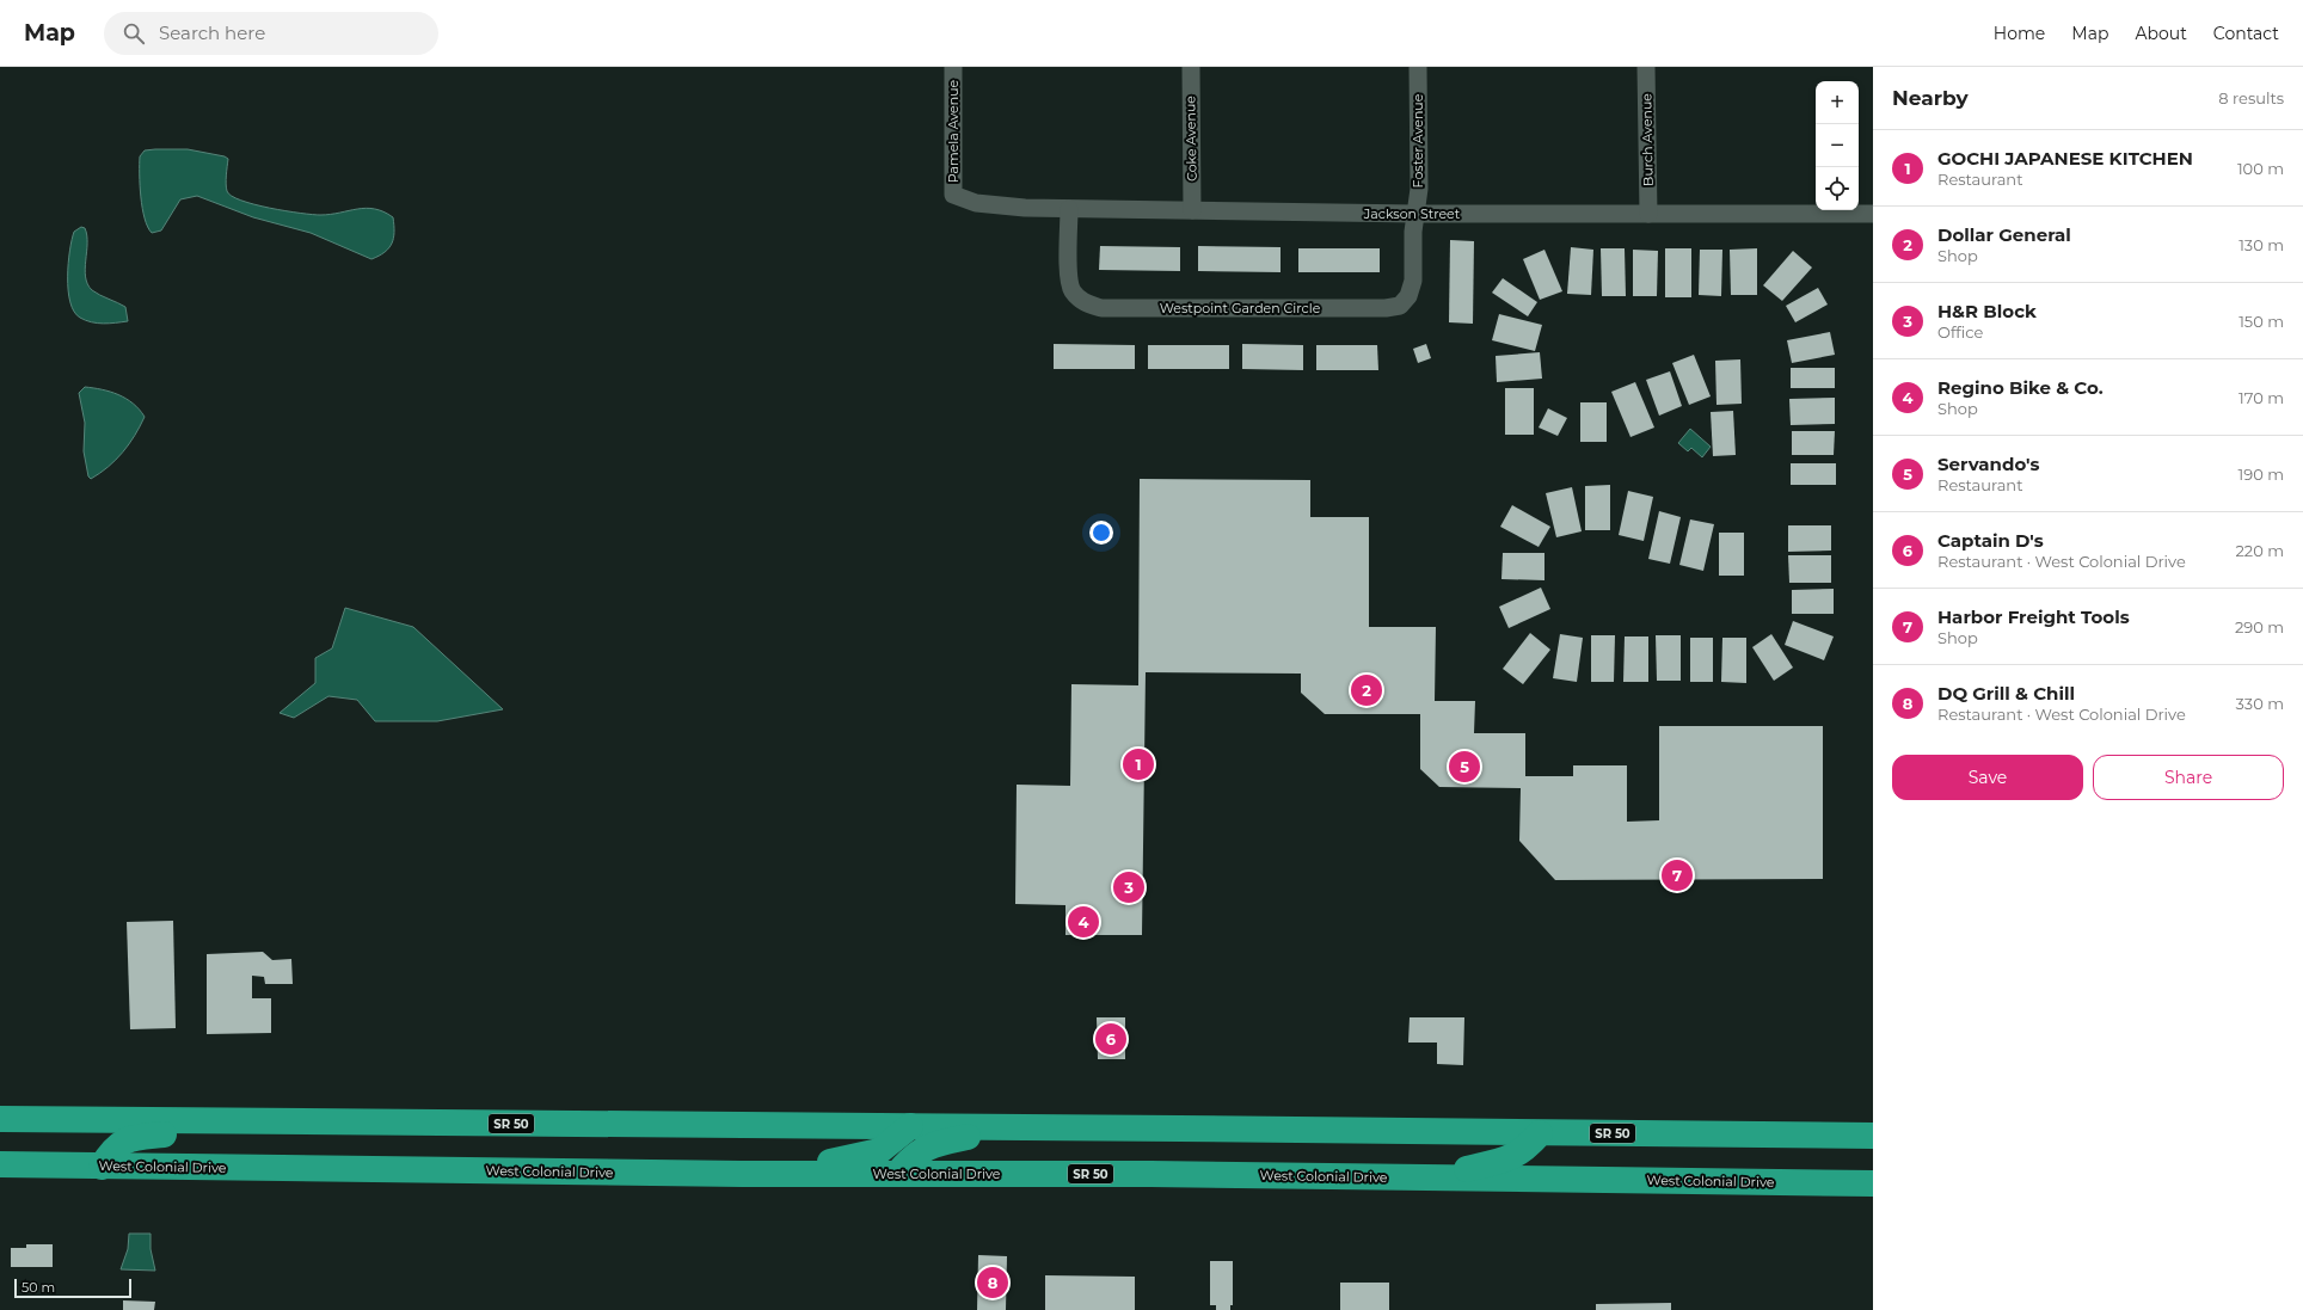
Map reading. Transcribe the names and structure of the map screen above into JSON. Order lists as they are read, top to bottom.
{
  "streets": {
    "highway": ["SR 50", "West Colonial Drive"],
    "street": [
      "Pamela Avenue",
      "Coke Avenue",
      "Burch Avenue",
      "Foster Avenue",
      "Jackson Street",
      "Westpoint Garden Circle"
    ]
  },
  "crossings": [
    ["Pamela Avenue", "Jackson Street"],
    ["Coke Avenue", "Jackson Street"],
    ["Burch Avenue", "Jackson Street"],
    ["Foster Avenue", "Jackson Street"],
    ["Foster Avenue", "Westpoint Garden Circle"],
    ["Jackson Street", "Westpoint Garden Circle"]
  ],
  "scale_bar": "50 m",
  "page": {
    "header": "Map",
    "search": "Search here",
    "nav": [
      "Home",
      "Map",
      "About",
      "Contact"
    ],
    "heading": ["Nearby", "8 results"],
    "map_buttons": ["+", "−"],
    "list": [
      {
        "mark": "1",
        "name": "GOCHI JAPANESE KITCHEN",
        "note": "Restaurant",
        "value": "100 m"
      },
      {
        "mark": "2",
        "name": "Dollar General",
        "note": "Shop",
        "value": "130 m"
      },
      {
        "mark": "3",
        "name": "H&R Block",
        "note": "Office",
        "value": "150 m"
      },
      {
        "mark": "4",
        "name": "Regino Bike & Co.",
        "note": "Shop",
        "value": "170 m"
      },
      {
        "mark": "5",
        "name": "Servando's",
        "note": "Restaurant",
        "value": "190 m"
      },
      {
        "mark": "6",
        "name": "Captain D's",
        "note": "Restaurant · West Colonial Drive",
        "value": "220 m"
      },
      {
        "mark": "7",
        "name": "Harbor Freight Tools",
        "note": "Shop",
        "value": "290 m"
      },
      {
        "mark": "8",
        "name": "DQ Grill & Chill",
        "note": "Restaurant · West Colonial Drive",
        "value": "330 m"
      }
    ],
    "pins": [
      "2",
      "1",
      "5",
      "7",
      "3",
      "4",
      "6",
      "8"
    ],
    "buttons": ["Save", "Share"],
    "scale": "50 m"
  }
}
